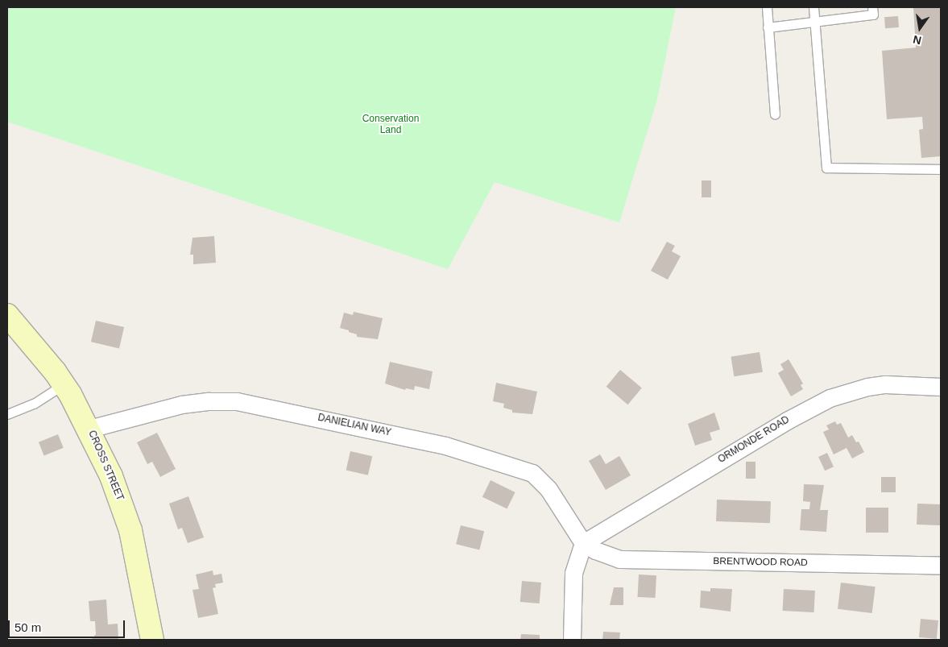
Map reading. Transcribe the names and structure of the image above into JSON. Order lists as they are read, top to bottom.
{
  "streets": {
    "street": [
      "DANIELIAN WAY",
      "ORMONDE ROAD",
      "CROSS STREET",
      "BRENTWOOD ROAD"
    ]
  },
  "crossings": [
    ["DANIELIAN WAY", "ORMONDE ROAD"],
    ["DANIELIAN WAY", "CROSS STREET"],
    ["DANIELIAN WAY", "BRENTWOOD ROAD"],
    ["ORMONDE ROAD", "BRENTWOOD ROAD"]
  ],
  "parks": ["Conservation Land"],
  "scale_bar": "50 m",
  "north": "bottom"
}
